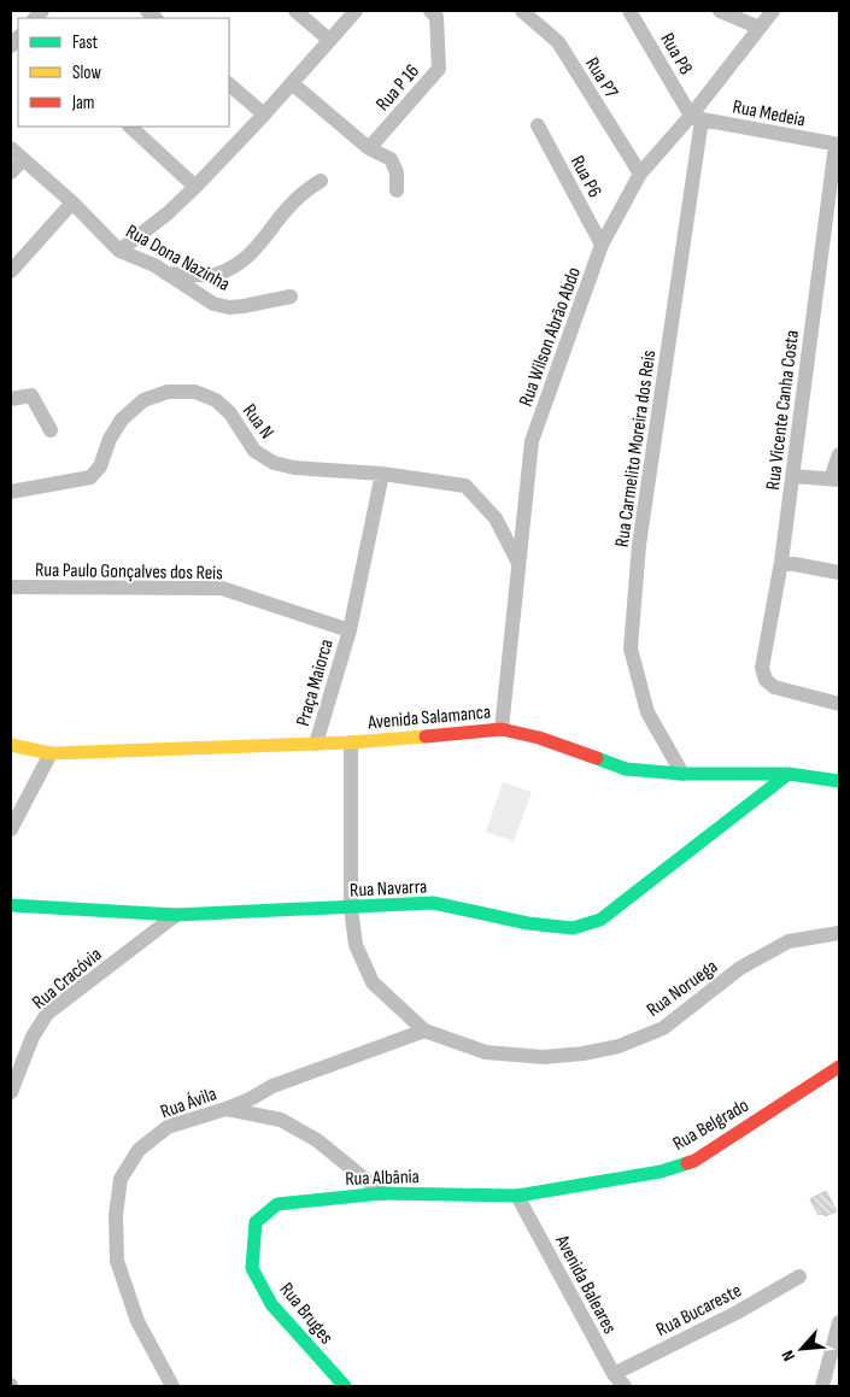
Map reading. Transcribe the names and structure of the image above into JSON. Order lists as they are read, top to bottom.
{
  "streets": {
    "street": [
      "Rua P8",
      "Rua P7",
      "Rua P 16",
      "Rua Medeia",
      "Rua P6",
      "Rua Dona Nazinha",
      "Rua Wilson Abrão Abdo",
      "Rua Vicente Canha Costa",
      "Rua N",
      "Rua Carmelito Moreira dos Reis",
      "Rua Paulo Gonçalves dos Reis",
      "Praça Maiorca",
      "Avenida Salamanca",
      "Rua Navarra",
      "Rua Cracóvia",
      "Rua Noruega",
      "Rua Ávila",
      "Rua Belgrado",
      "Rua Albânia",
      "Avenida Baleares",
      "Rua Bucareste",
      "Rua Bruges"
    ]
  },
  "crossings": [
    ["Rua P8", "Rua Medeia"],
    ["Rua P8", "Rua Wilson Abrão Abdo"],
    ["Rua P8", "Rua Carmelito Moreira dos Reis"],
    ["Rua P7", "Rua Wilson Abrão Abdo"],
    ["Rua Medeia", "Rua Wilson Abrão Abdo"],
    ["Rua Medeia", "Rua Vicente Canha Costa"],
    ["Rua Medeia", "Rua Carmelito Moreira dos Reis"],
    ["Rua P6", "Rua Wilson Abrão Abdo"],
    ["Rua Wilson Abrão Abdo", "Rua N"],
    ["Rua Wilson Abrão Abdo", "Rua Carmelito Moreira dos Reis"],
    ["Rua Wilson Abrão Abdo", "Avenida Salamanca"],
    ["Rua N", "Praça Maiorca"],
    ["Rua Carmelito Moreira dos Reis", "Avenida Salamanca"],
    ["Rua Paulo Gonçalves dos Reis", "Praça Maiorca"],
    ["Praça Maiorca", "Avenida Salamanca"],
    ["Avenida Salamanca", "Rua Navarra"],
    ["Avenida Salamanca", "Rua Noruega"],
    ["Rua Navarra", "Rua Cracóvia"],
    ["Rua Navarra", "Rua Noruega"],
    ["Rua Noruega", "Rua Ávila"],
    ["Rua Belgrado", "Rua Albânia"],
    ["Rua Belgrado", "Avenida Baleares"],
    ["Rua Albânia", "Avenida Baleares"],
    ["Rua Albânia", "Rua Bruges"],
    ["Avenida Baleares", "Rua Bucareste"]
  ],
  "legend": ["Fast", "Slow", "Jam"],
  "north": "bottom left"
}
